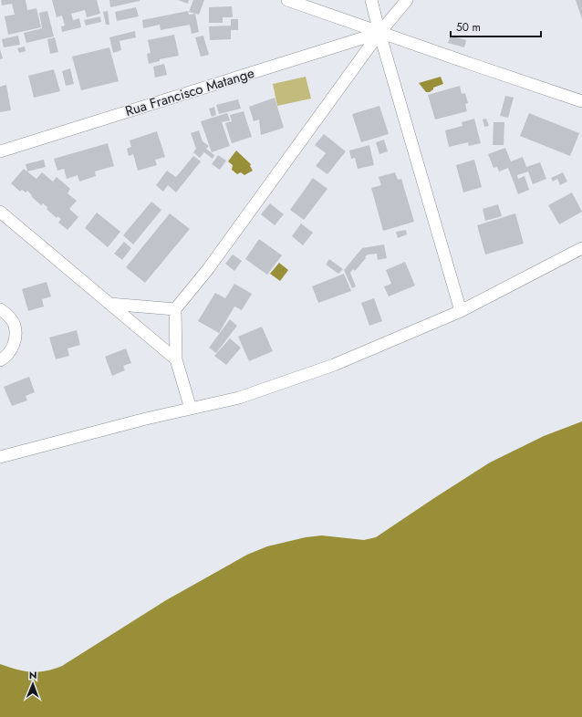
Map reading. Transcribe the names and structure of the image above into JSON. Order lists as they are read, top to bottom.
{
  "streets": {
    "street": ["Rua Francisco Matange"]
  },
  "scale_bar": "50 m",
  "north": "top"
}
